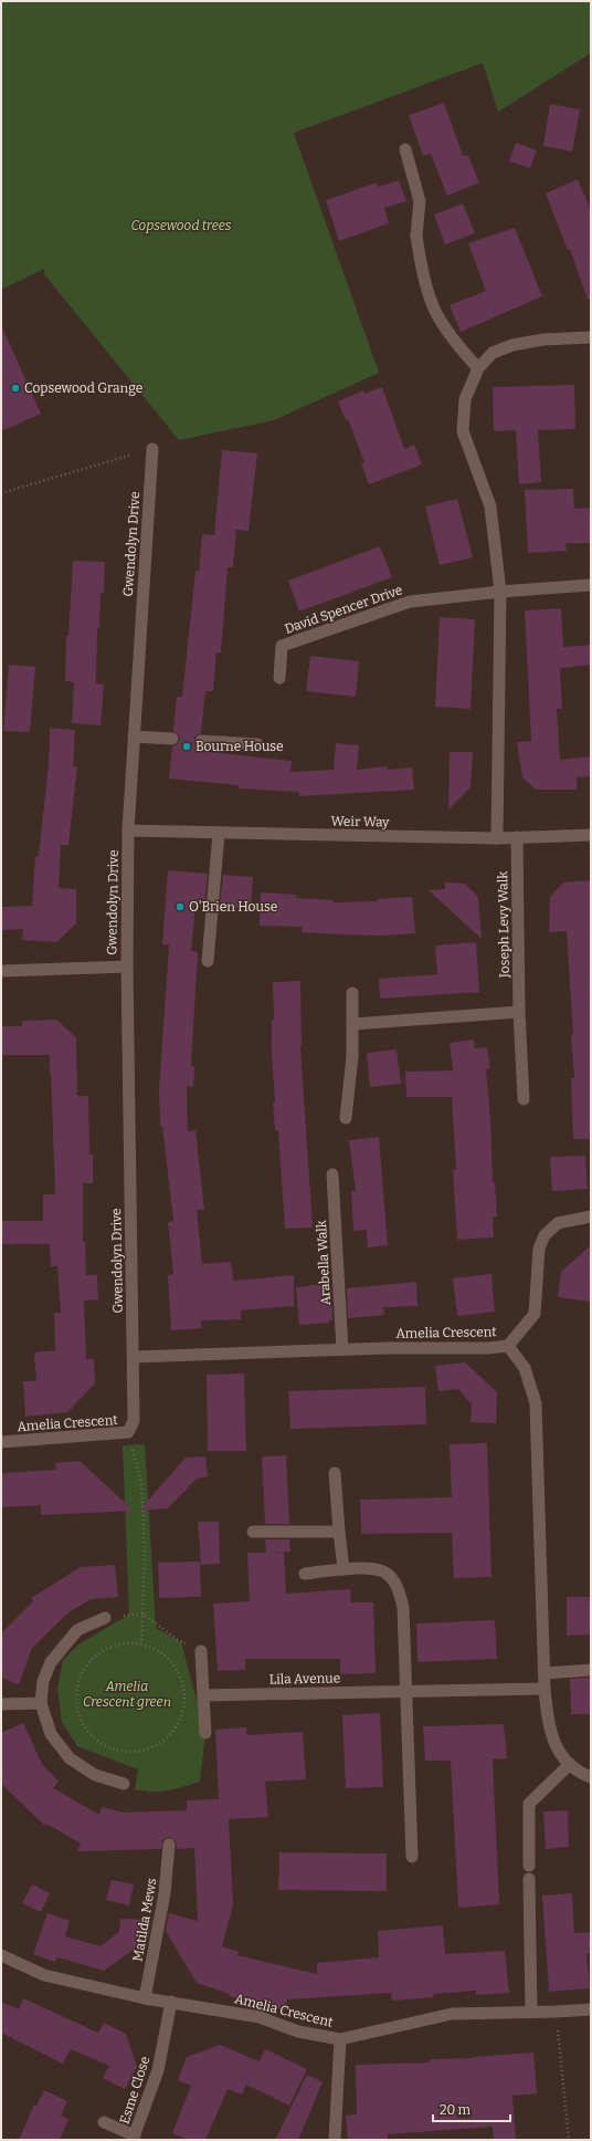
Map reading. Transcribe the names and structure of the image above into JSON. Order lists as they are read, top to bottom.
{
  "streets": {
    "street": [
      "Gwendolyn Drive",
      "David Spencer Drive",
      "Weir Way",
      "Joseph Levy Walk",
      "Arabella Walk",
      "Amelia Crescent",
      "Lila Avenue",
      "Matilda Mews",
      "Esme Close"
    ]
  },
  "crossings": [
    ["Gwendolyn Drive", "Weir Way"],
    ["Gwendolyn Drive", "Amelia Crescent"],
    ["Weir Way", "Joseph Levy Walk"],
    ["Arabella Walk", "Amelia Crescent"],
    ["Amelia Crescent", "Lila Avenue"],
    ["Amelia Crescent", "Matilda Mews"],
    ["Amelia Crescent", "Esme Close"]
  ],
  "parks": ["Copsewood trees", "Amelia Crescent green"],
  "places": ["Copsewood Grange", "Bourne House", "O'Brien House"],
  "scale_bar": "20 m"
}
